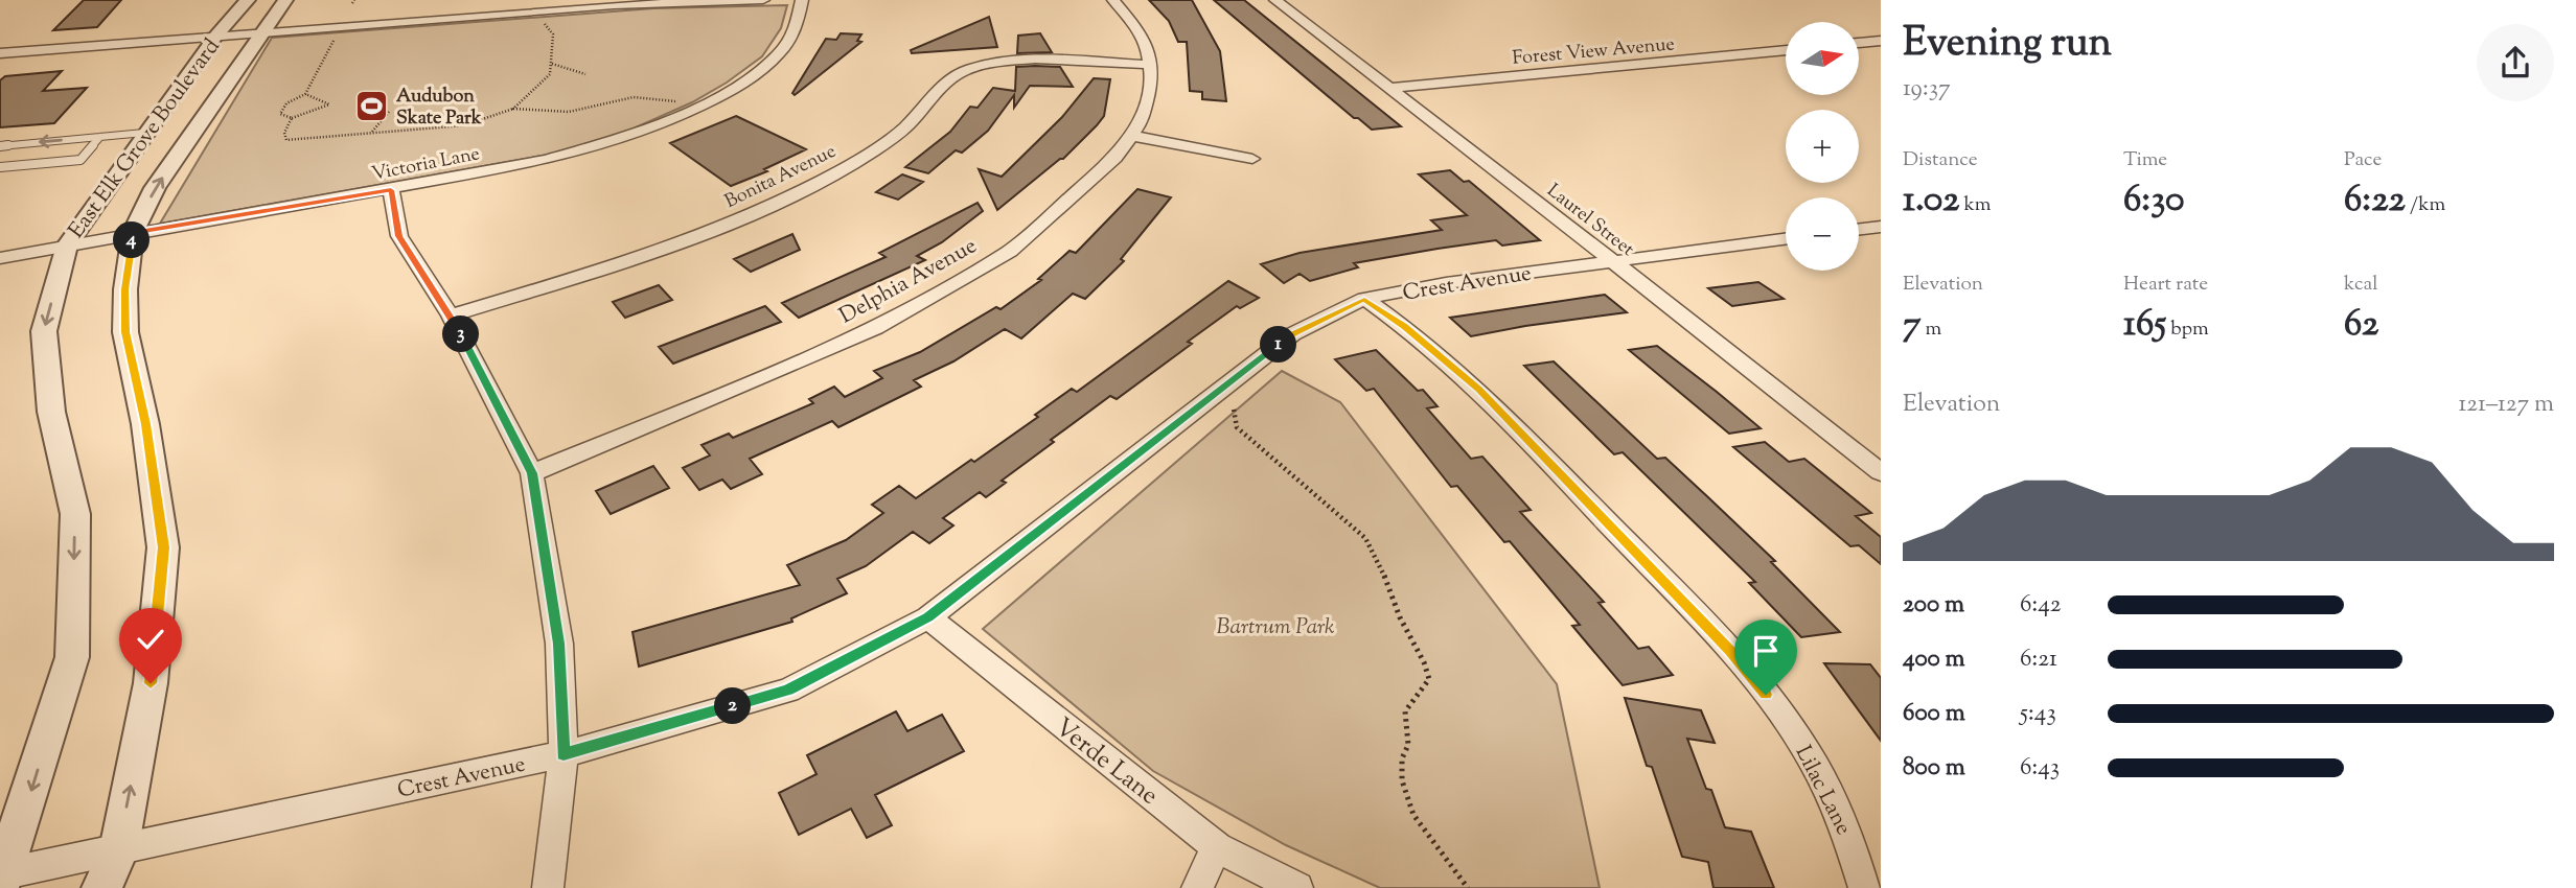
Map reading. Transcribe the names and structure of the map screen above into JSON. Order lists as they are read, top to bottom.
{
  "streets": {
    "street": [
      "Forest View Avenue",
      "East Elk Grove Boulevard",
      "Victoria Lane",
      "Bonita Avenue",
      "Laurel Street",
      "Delphia Avenue",
      "Crest Avenue",
      "Verde Lane",
      "Lilac Lane"
    ]
  },
  "crossings": [
    ["Forest View Avenue", "Laurel Street"],
    ["East Elk Grove Boulevard", "Victoria Lane"],
    ["East Elk Grove Boulevard", "Crest Avenue"],
    ["Bonita Avenue", "Delphia Avenue"],
    ["Laurel Street", "Crest Avenue"],
    ["Crest Avenue", "Verde Lane"],
    ["Crest Avenue", "Lilac Lane"]
  ],
  "parks": ["Bartrum Park"],
  "places": {
    "sports": ["Audubon Skate Park"]
  },
  "north": "right",
  "page": {
    "heading": ["Evening run", "19:37"],
    "map_buttons": ["+", "−"],
    "stats": [
      ["Distance", "1.02 km"],
      ["Time", "6:30"],
      ["Pace", "6:22 /km"],
      ["Elevation", "7 m"],
      ["Heart rate", "165 bpm"],
      ["kcal", "62"]
    ],
    "pins": [
      "4",
      "3",
      "1",
      "2"
    ],
    "chart": ["Elevation", "121–127 m"],
    "list": [
      {
        "name": "200 m",
        "note": "6:42"
      },
      {
        "name": "400 m",
        "note": "6:21"
      },
      {
        "name": "600 m",
        "note": "5:43"
      },
      {
        "name": "800 m",
        "note": "6:43"
      }
    ]
  }
}
